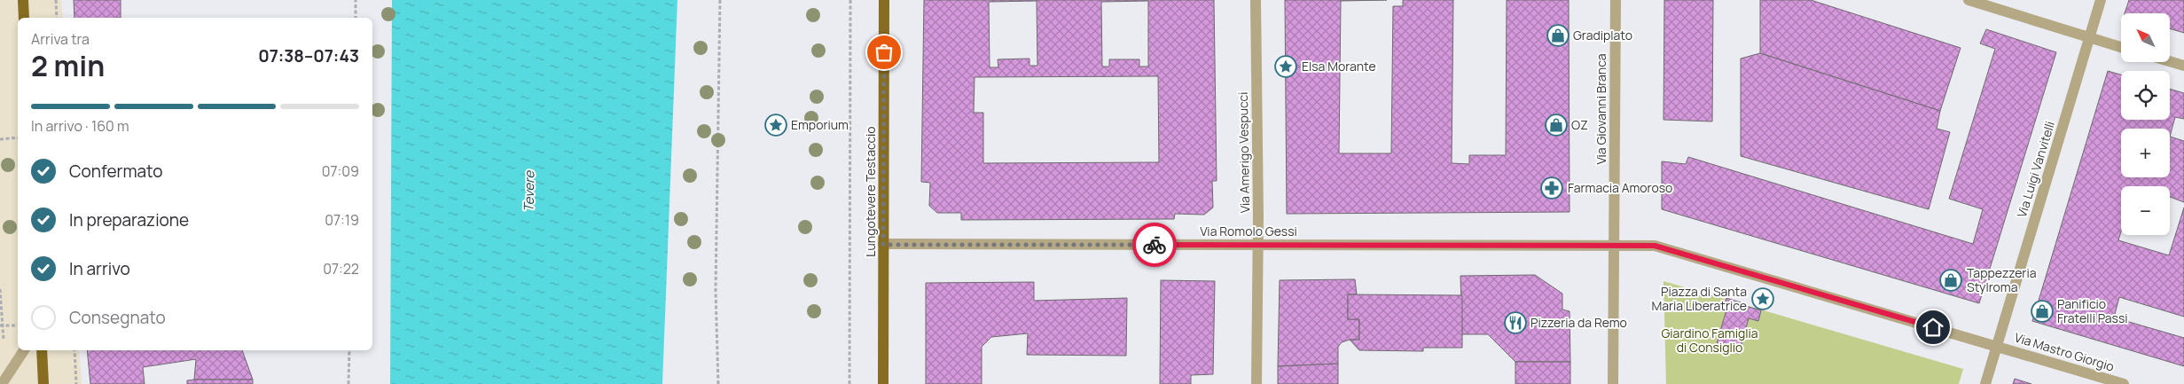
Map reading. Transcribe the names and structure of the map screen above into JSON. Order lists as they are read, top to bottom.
{
  "streets": {
    "main road": ["Lungotevere Testaccio"],
    "street": [
      "Via Giovanni Branca",
      "Via Amerigo Vespucci",
      "Via Luigi Vanvitelli",
      "Via Romolo Gessi",
      "Via Mastro Giorgio"
    ]
  },
  "crossings": [
    ["Via Giovanni Branca", "Via Romolo Gessi"],
    ["Via Amerigo Vespucci", "Via Romolo Gessi"],
    ["Via Luigi Vanvitelli", "Via Mastro Giorgio"],
    ["Lungotevere Testaccio", "Via Romolo Gessi"]
  ],
  "water": ["Tevere"],
  "parks": ["Giardino Famiglia di Consiglio"],
  "places": {
    "shop": [
      "Gradiplato",
      "OZ",
      "Tappezzeria Stylroma",
      "Panificio Fratelli Passi"
    ],
    "place": ["Elsa Morante", "Emporium", "Piazza di Santa Maria Liberatrice"],
    "pharmacy": ["Farmacia Amoroso"],
    "restaurant": ["Pizzeria da Remo"]
  },
  "north": "top left",
  "page": {
    "map_buttons": ["+", "−"],
    "heading": ["2 min", "Arriva tra", "07:38–07:43"],
    "bar": "In arrivo · 160 m",
    "list": [
      ["Confermato", "07:09"],
      ["In preparazione", "07:19"],
      ["In arrivo", "07:22"],
      "Consegnato"
    ]
  }
}
